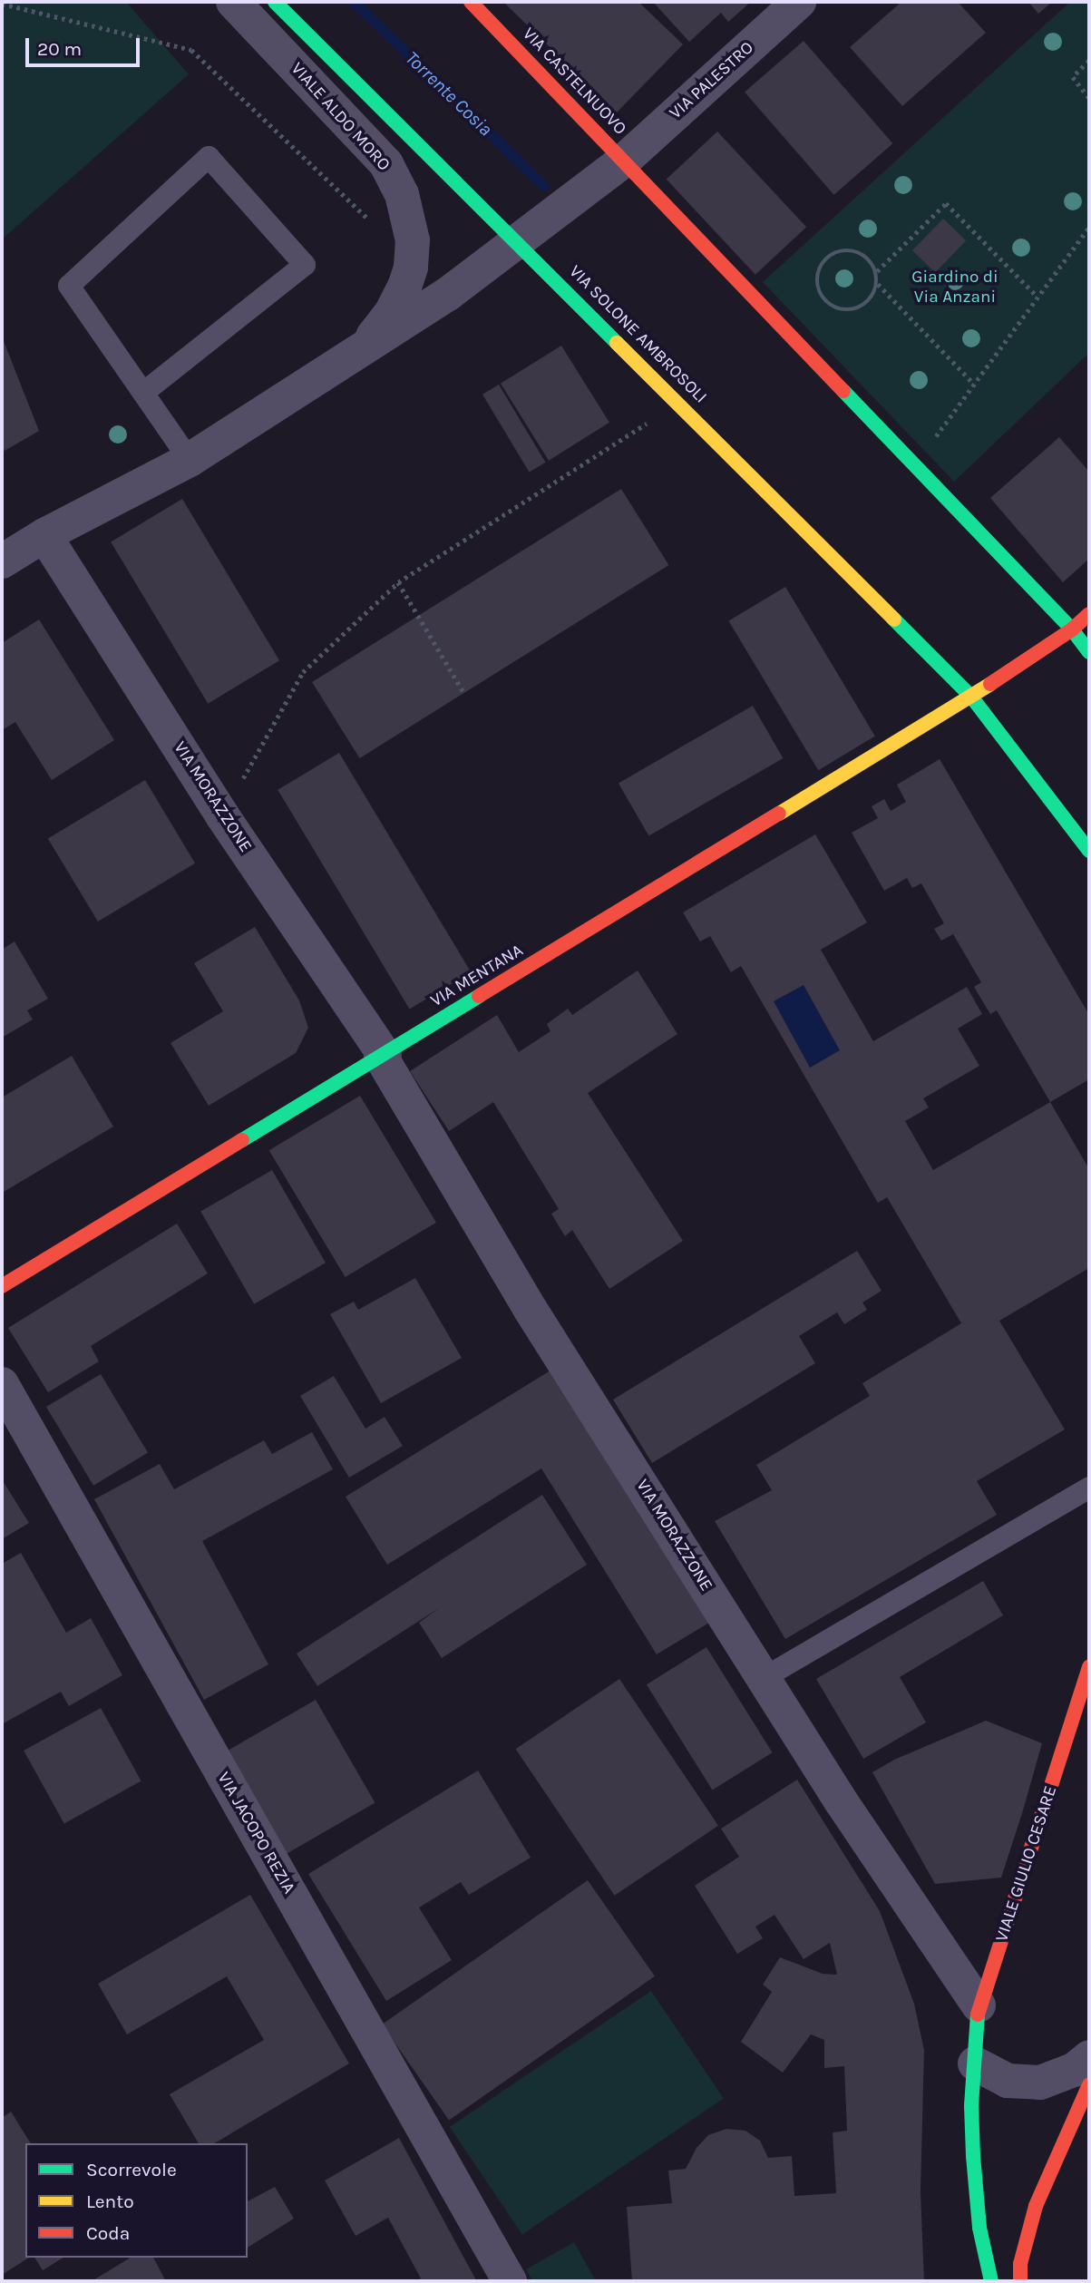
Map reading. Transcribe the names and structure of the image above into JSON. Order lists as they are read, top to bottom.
{
  "streets": {
    "main road": [
      "VIA CASTELNUOVO",
      "VIA SOLONE AMBROSOLI",
      "VIA MENTANA",
      "VIALE GIULIO CESARE"
    ],
    "street": [
      "VIA PALESTRO",
      "VIALE ALDO MORO",
      "VIA MORAZZONE",
      "VIA JACOPO REZIA"
    ]
  },
  "crossings": [
    ["VIA PALESTRO", "VIA CASTELNUOVO"],
    ["VIA PALESTRO", "VIALE ALDO MORO"],
    ["VIA PALESTRO", "VIA SOLONE AMBROSOLI"],
    ["VIALE ALDO MORO", "VIA SOLONE AMBROSOLI"],
    ["VIALE ALDO MORO", "VIA MORAZZONE"],
    ["VIA SOLONE AMBROSOLI", "VIA MENTANA"],
    ["VIA MORAZZONE", "VIA MENTANA"],
    ["VIA MORAZZONE", "VIALE GIULIO CESARE"]
  ],
  "water": ["Torrente Cosia"],
  "parks": ["Giardino di Via Anzani"],
  "legend": ["Scorrevole", "Lento", "Coda"],
  "scale_bar": "20 m"
}
